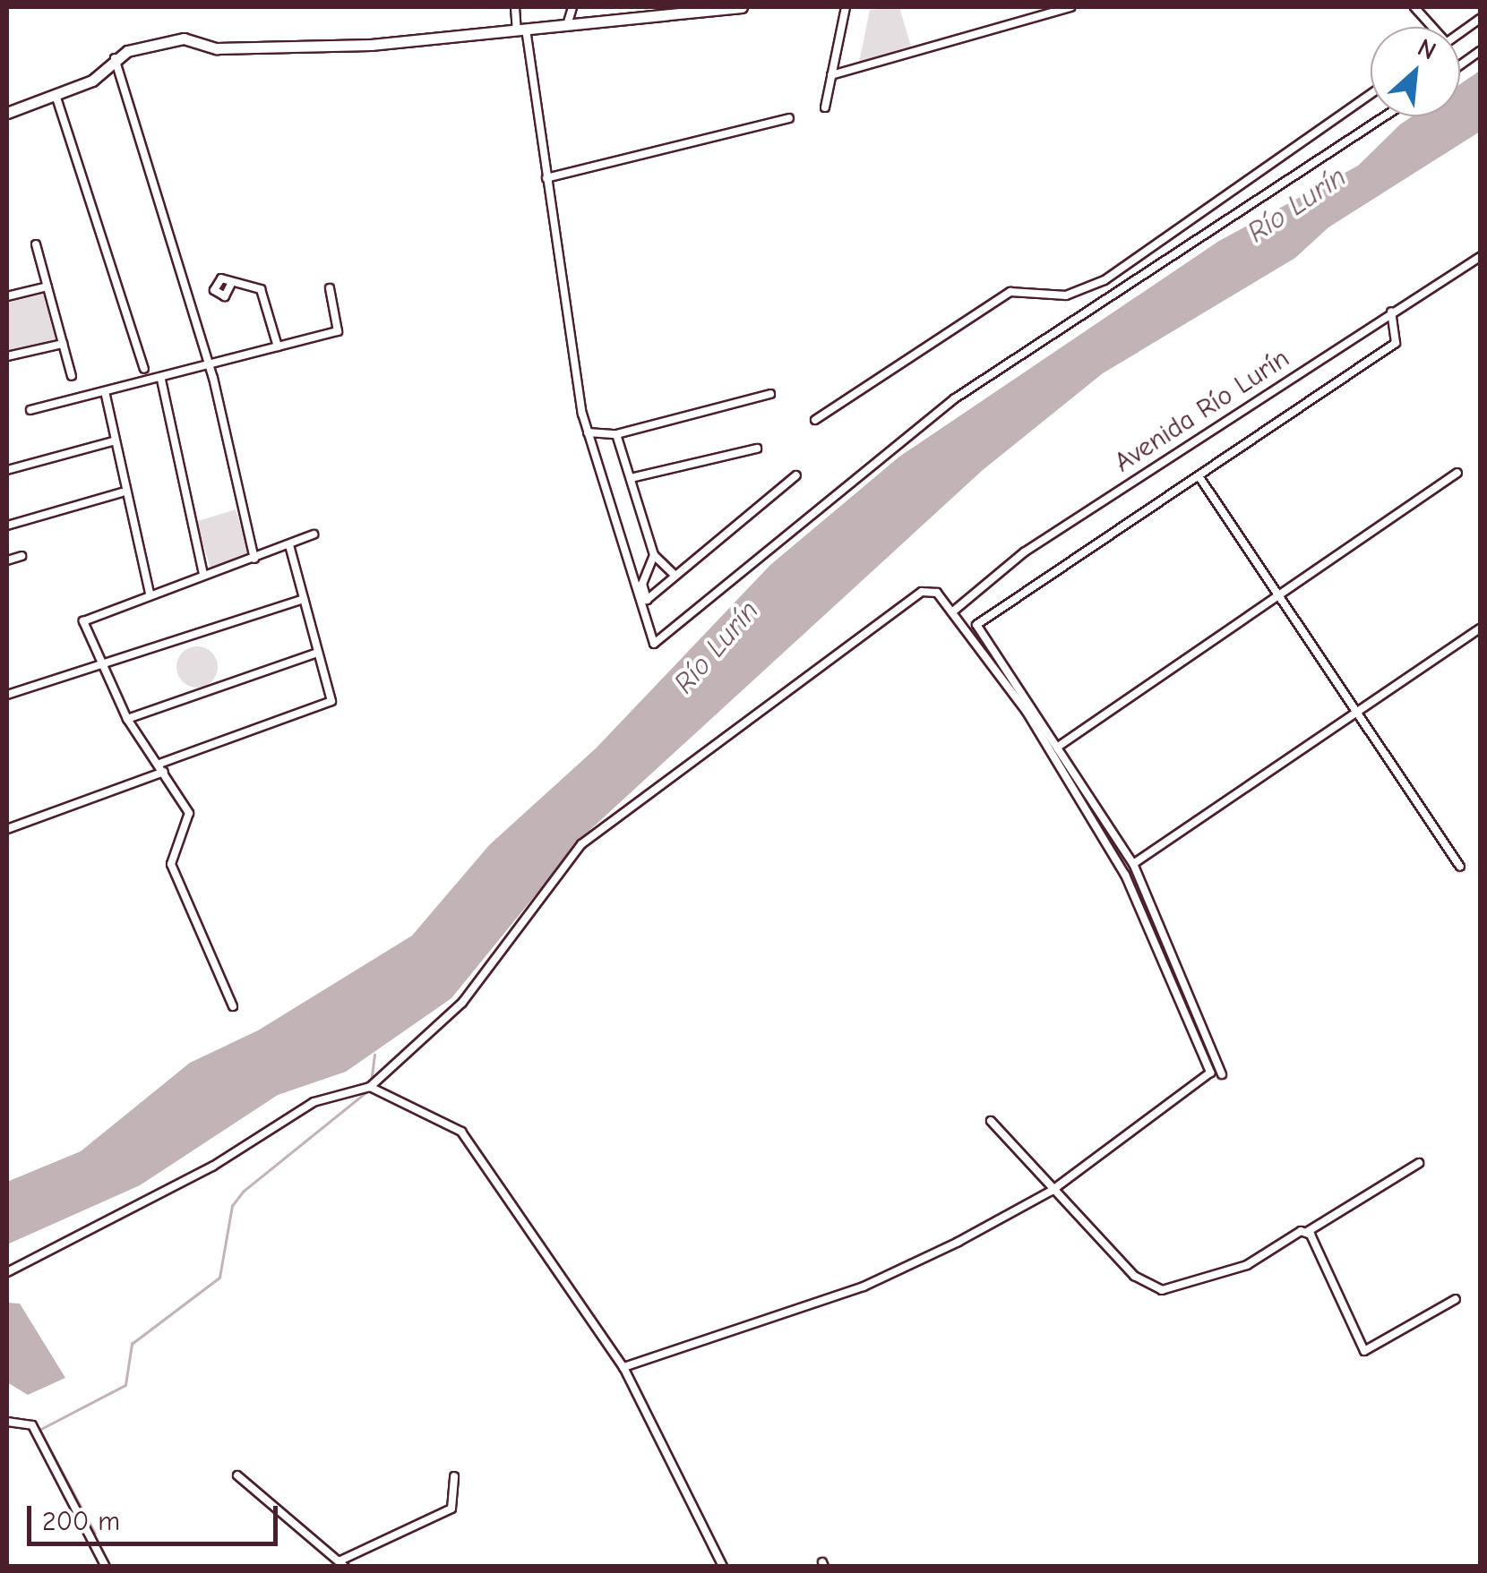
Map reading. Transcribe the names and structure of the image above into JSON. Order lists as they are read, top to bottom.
{
  "streets": {
    "street": ["Avenida Río Lurín"]
  },
  "water": ["Río Lurín"],
  "scale_bar": "200 m",
  "north": "top right"
}
